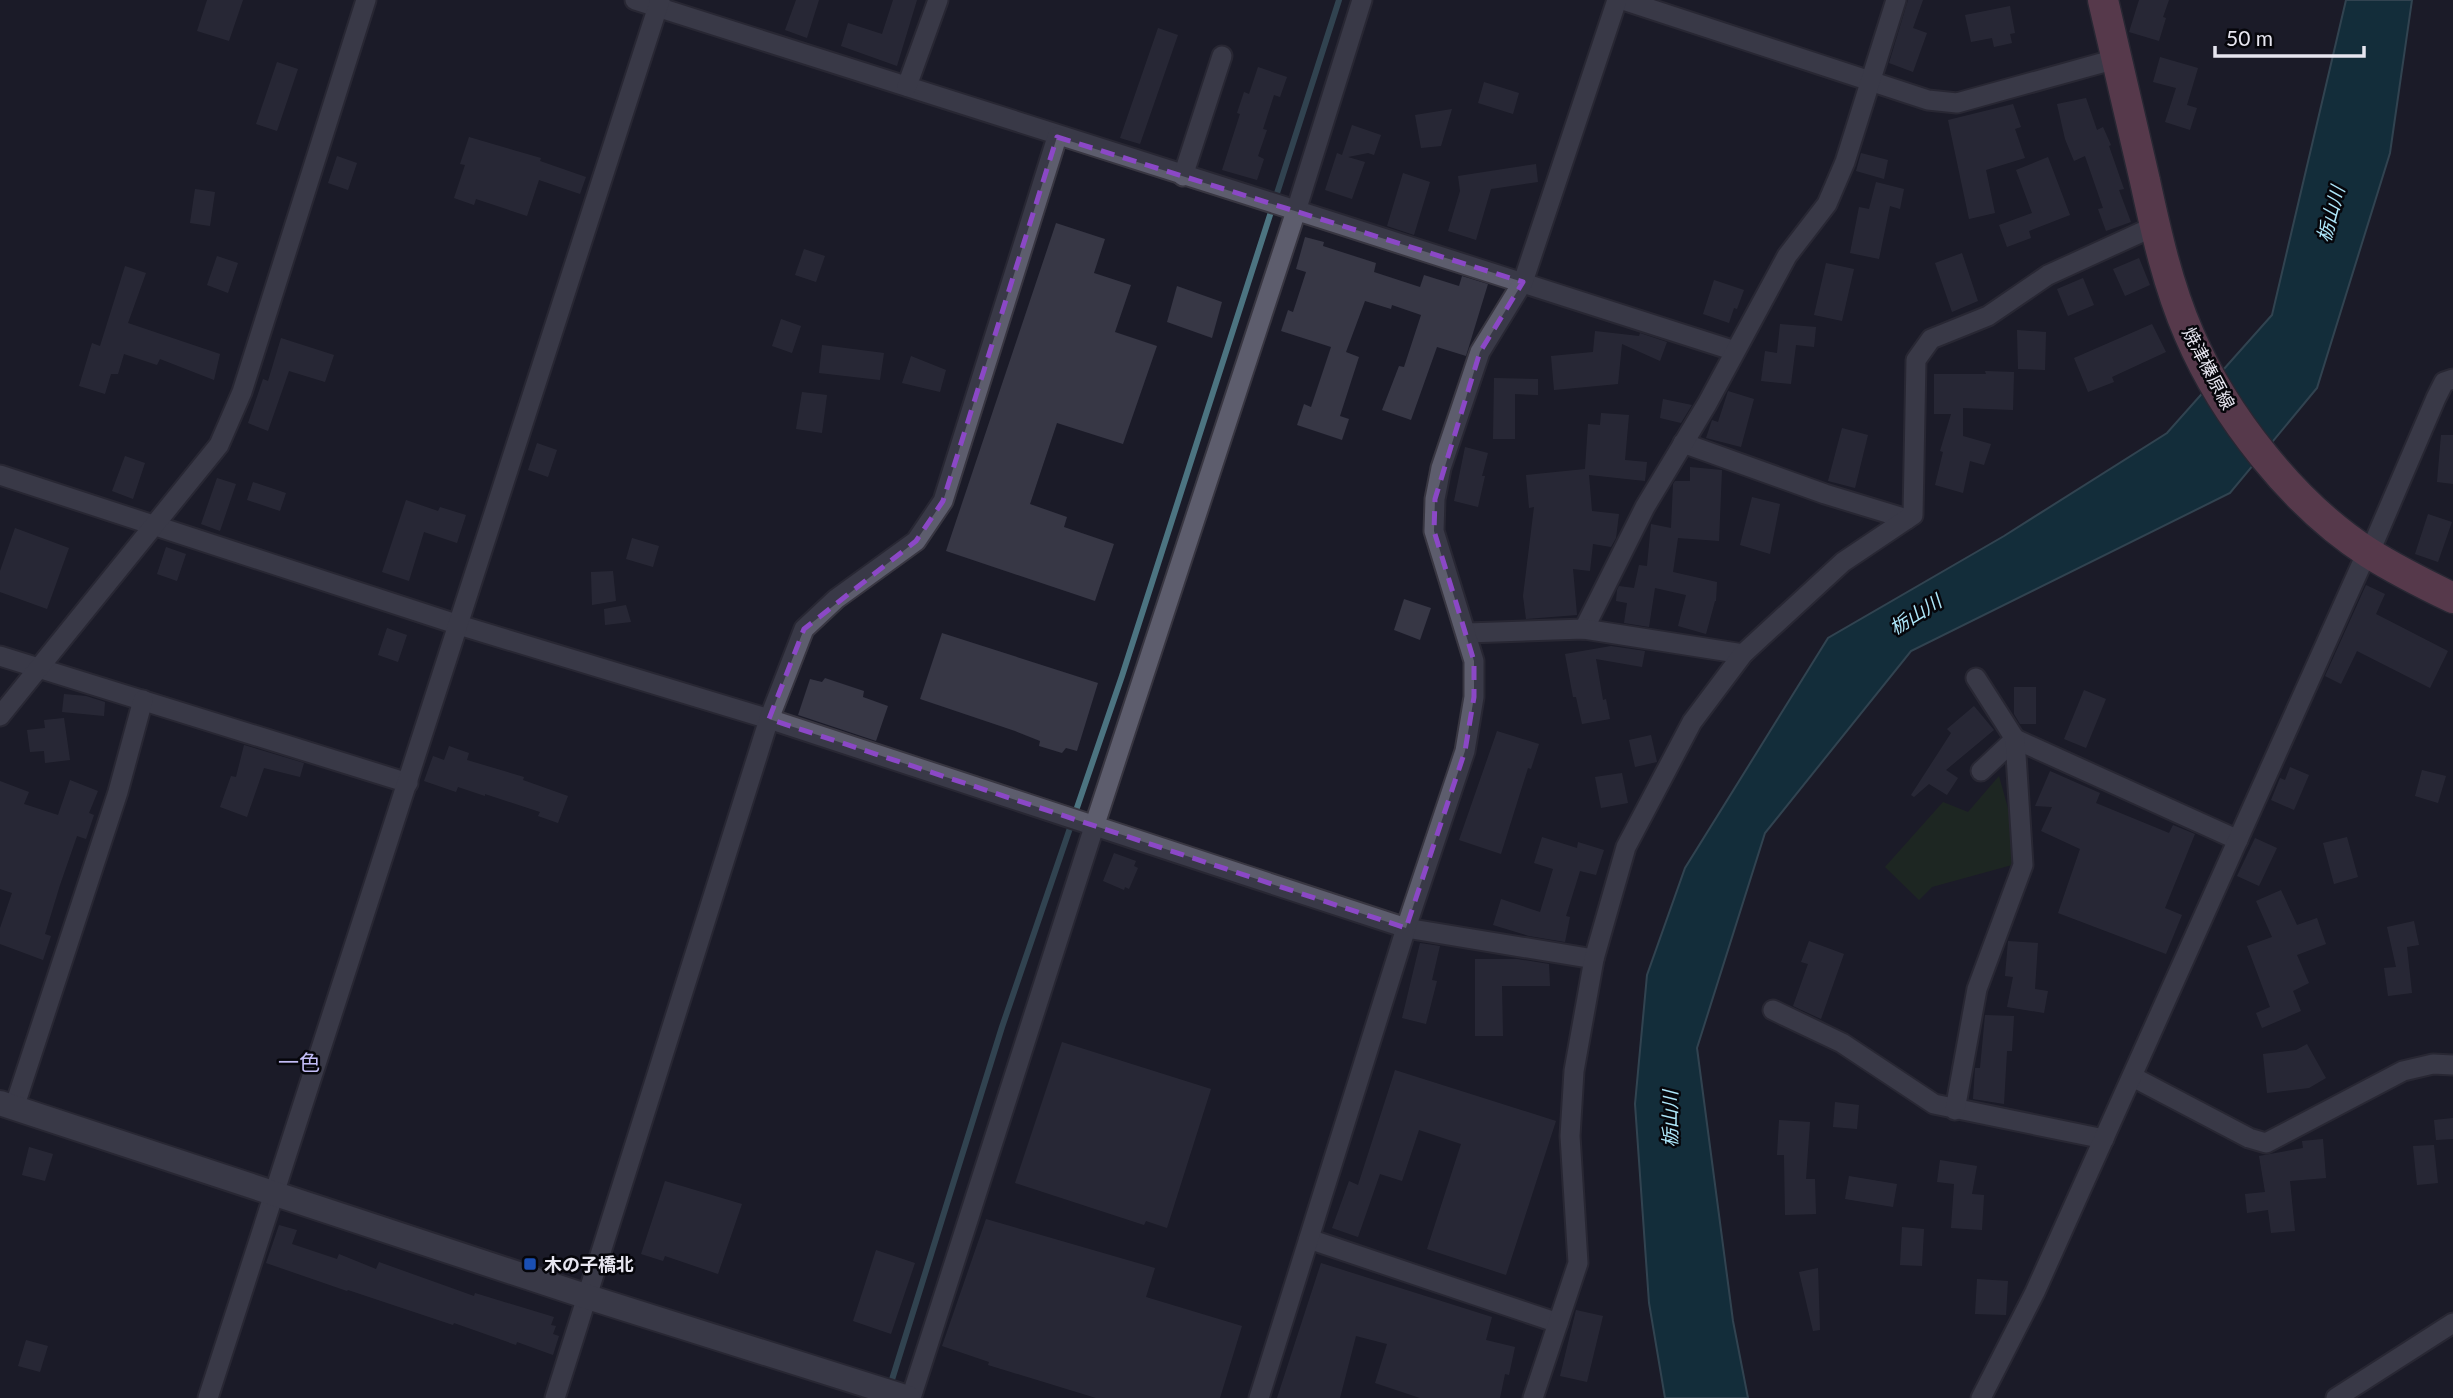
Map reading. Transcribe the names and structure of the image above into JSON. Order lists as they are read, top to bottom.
{
  "streets": {
    "main road": ["焼津榛原線"]
  },
  "districts": ["一色"],
  "water": ["栃山川"],
  "places": {
    "transit": ["木の子橋北"]
  },
  "scale_bar": "50 m"
}
